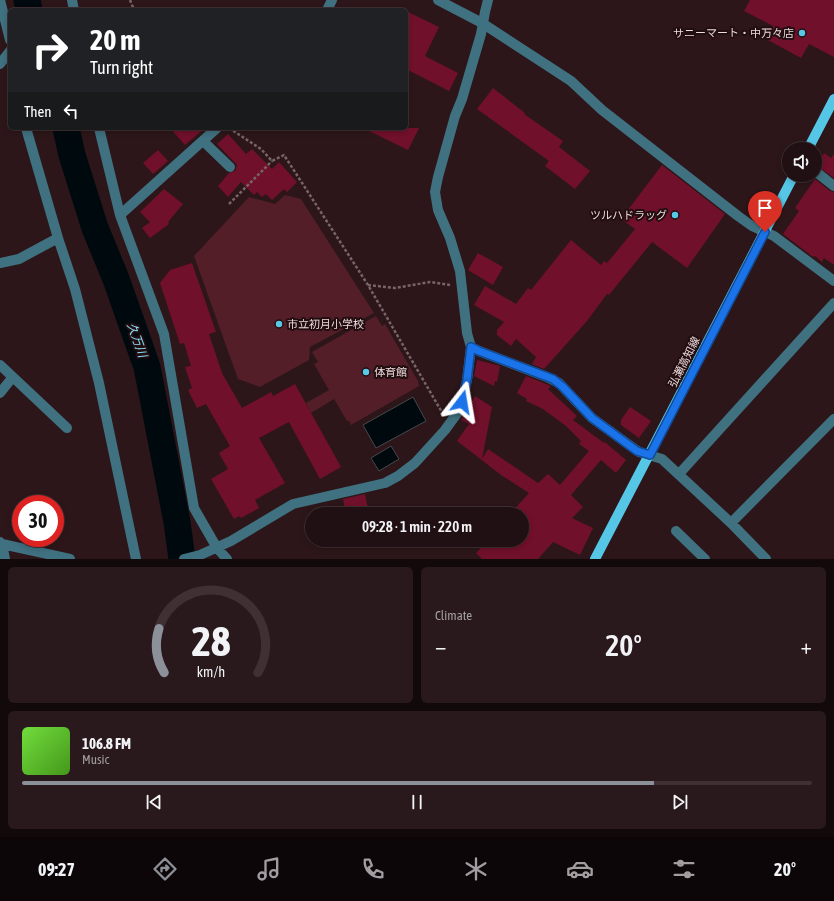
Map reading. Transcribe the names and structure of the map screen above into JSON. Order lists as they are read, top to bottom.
{
  "streets": {
    "main road": ["弘瀬高知線"]
  },
  "water": ["久万川"],
  "places": [
    "サニーマート・中万々店",
    "ツルハドラッグ",
    "市立初月小学校",
    "体育館"
  ],
  "page": {
    "turn": ["20 m", "Turn right"],
    "then": "Then",
    "limit": "30",
    "trip": "09:28 · 1 min · 220 m",
    "tile": "Climate",
    "heat": ["−", "20°", "+"],
    "song": ["106.8 FM", "Music"],
    "tabs": ["09:27", "20°"],
    "gauge": ["28", "km/h"]
  }
}
